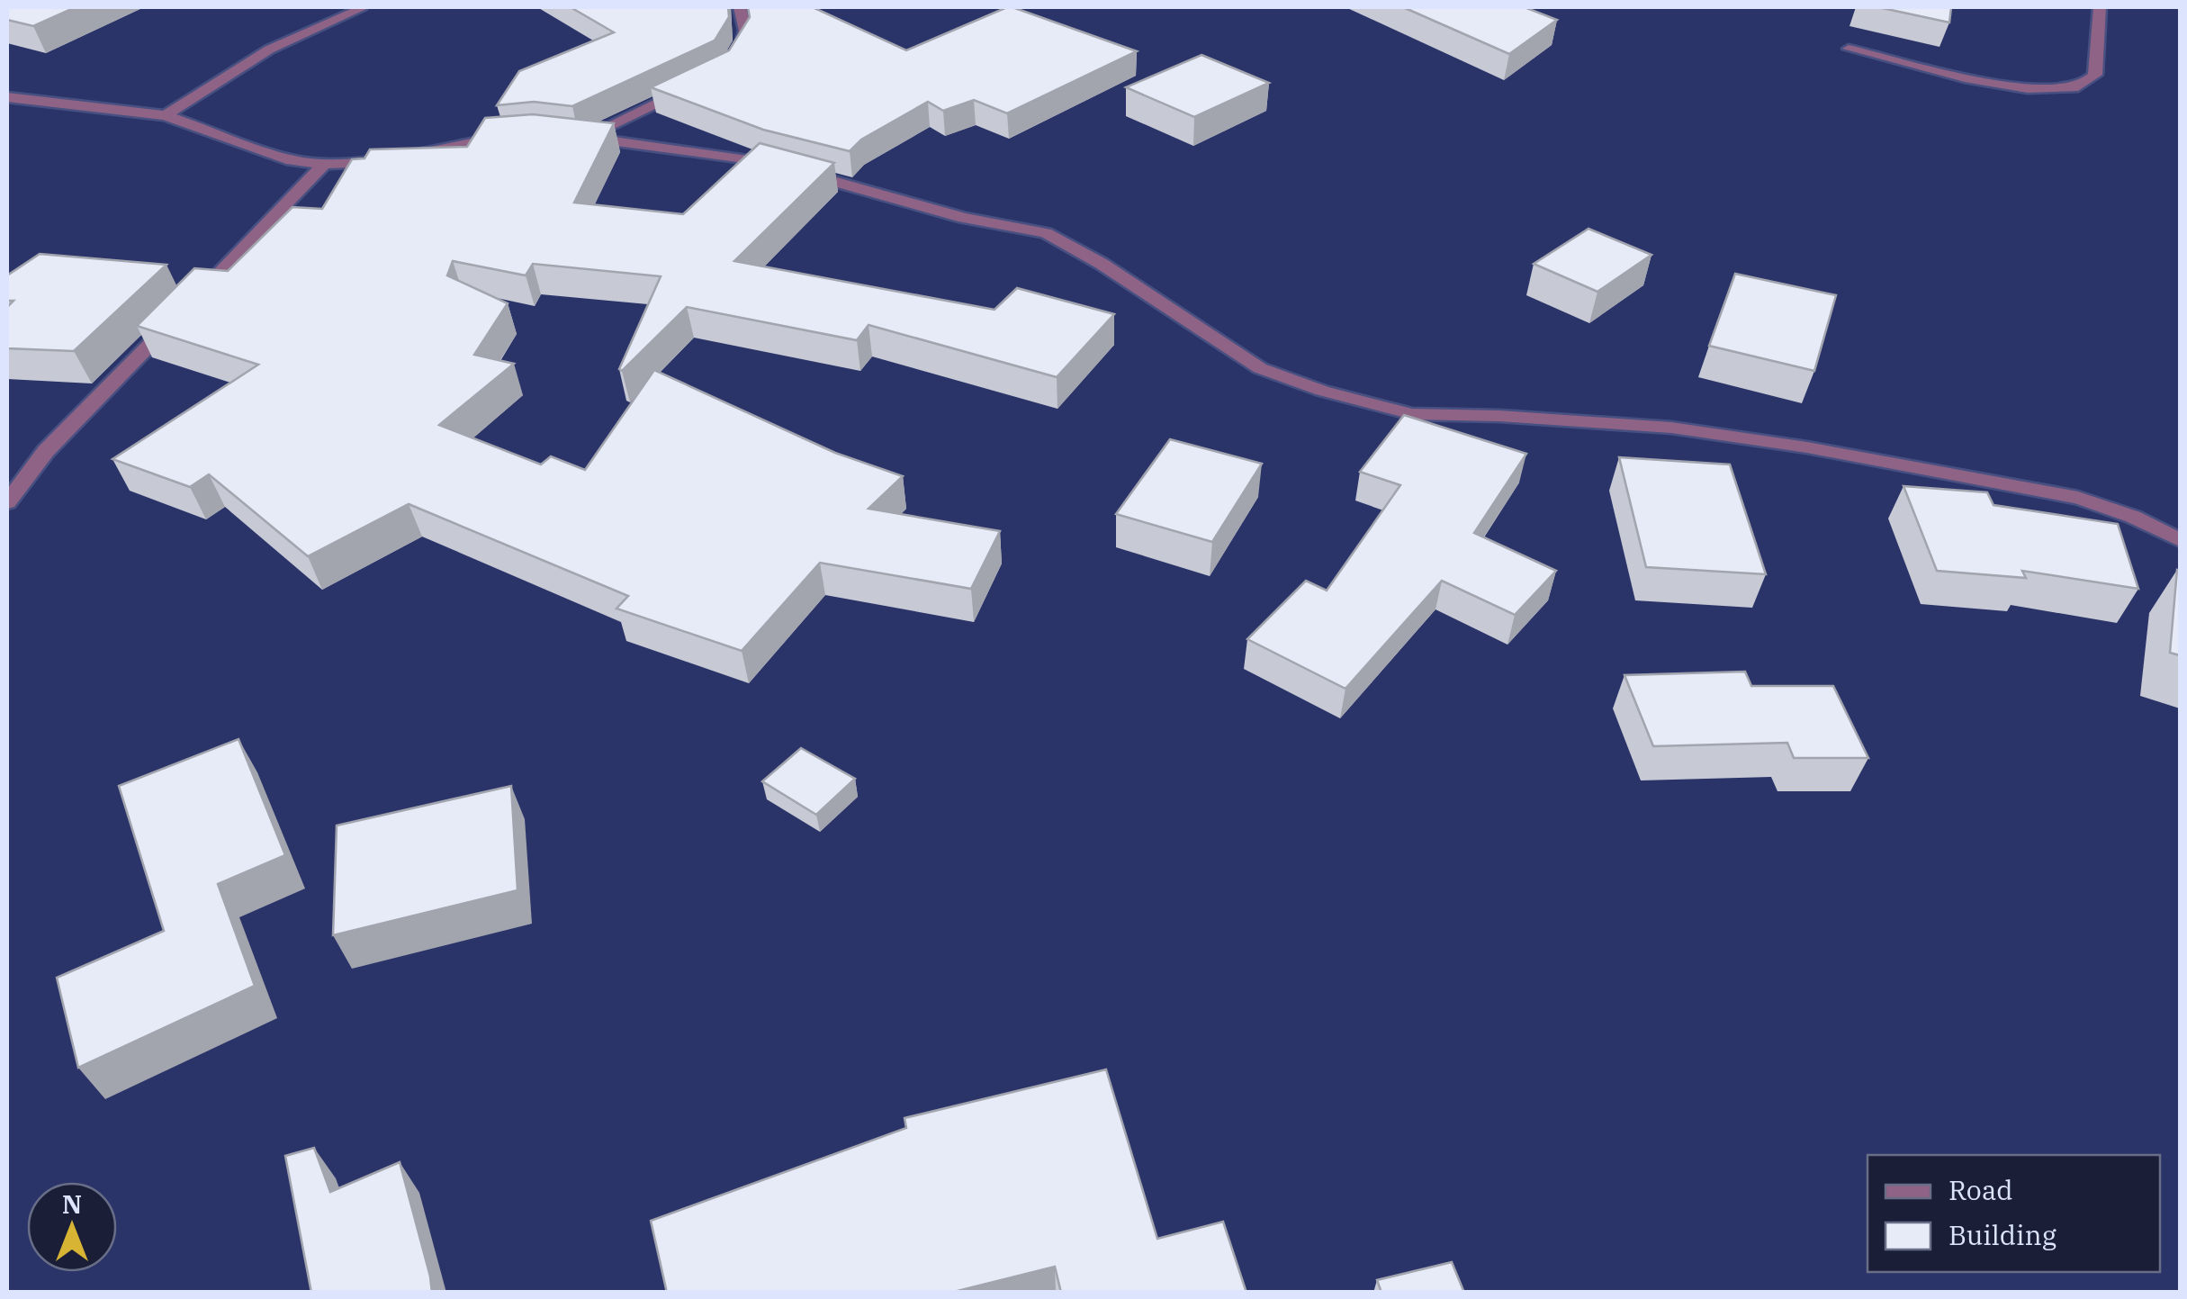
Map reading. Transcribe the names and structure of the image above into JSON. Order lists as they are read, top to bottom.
{
  "legend": ["Road", "Building"],
  "north": "top"
}
